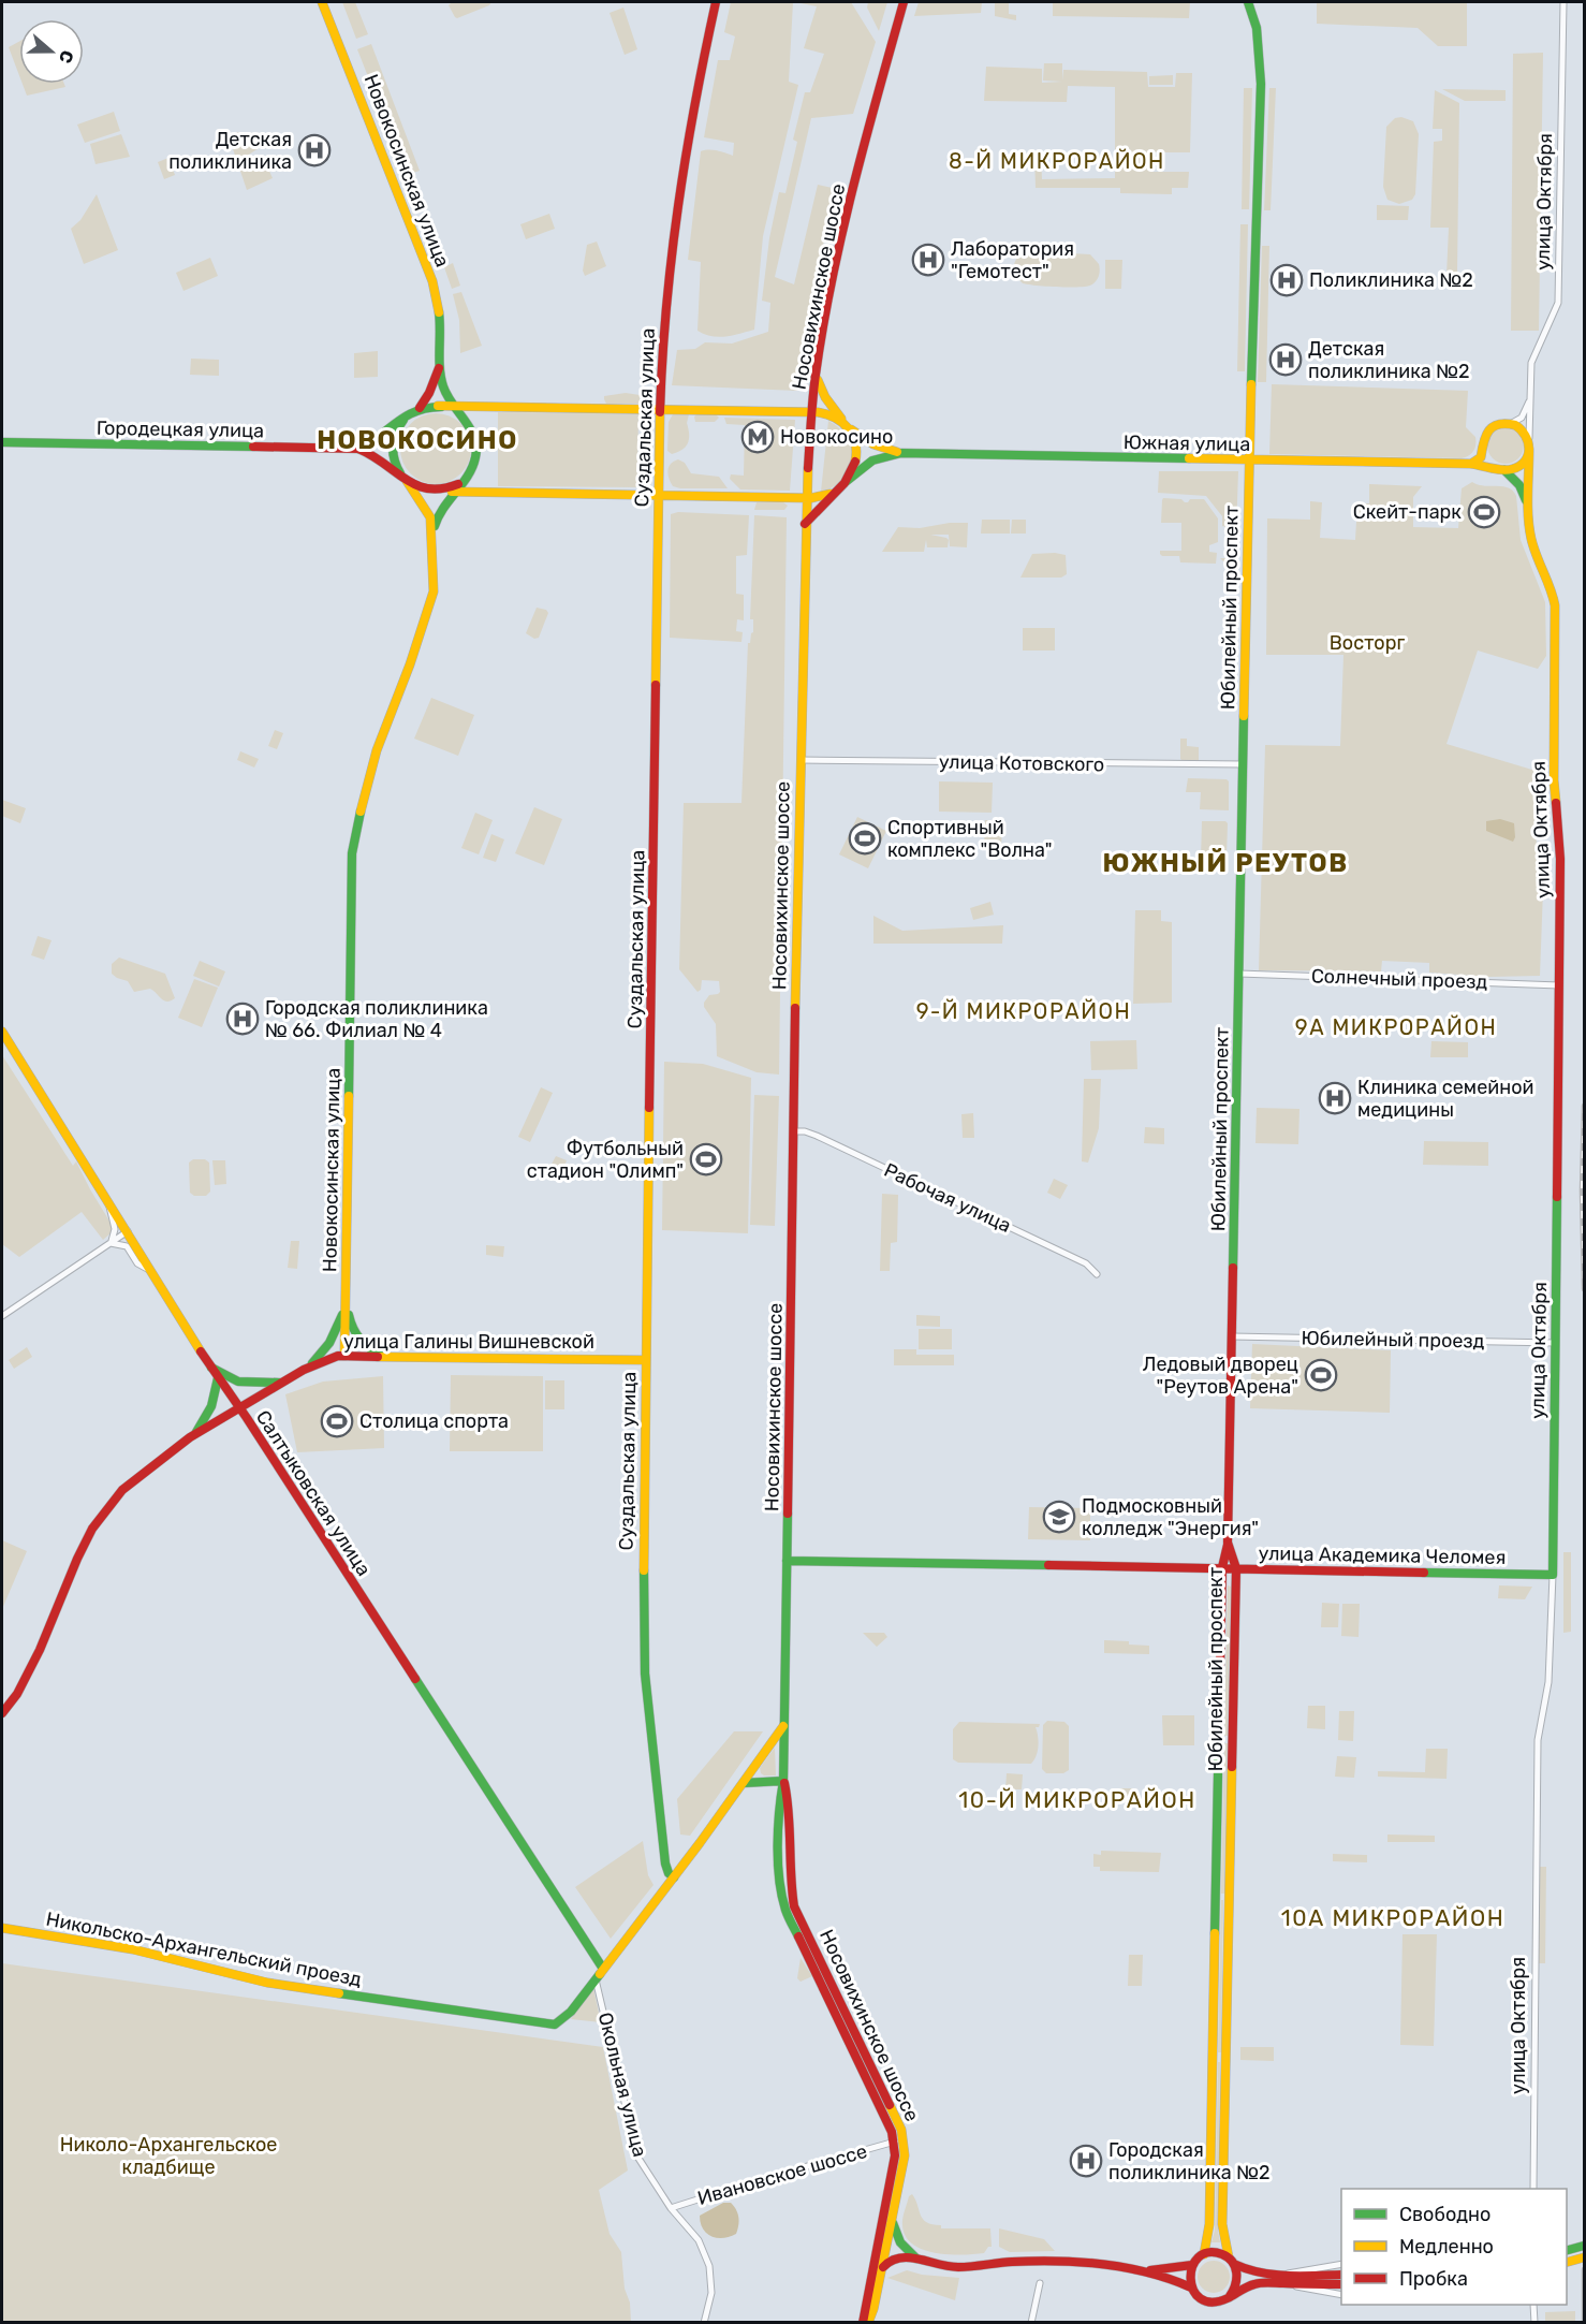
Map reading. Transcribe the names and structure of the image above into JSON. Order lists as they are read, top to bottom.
{
  "streets": {
    "street": [
      "Новокосинская улица",
      "улица Октября",
      "Носовихинское шоссе",
      "Суздальская улица",
      "Городецкая улица",
      "Южная улица",
      "Юбилейный проспект",
      "улица Котовского",
      "Солнечный проезд",
      "Рабочая улица",
      "Юбилейный проезд",
      "улица Галины Вишневской",
      "Салтыковская улица",
      "улица Академика Челомея",
      "Никольско-Архангельский проезд",
      "Окольная улица",
      "Ивановское шоссе"
    ]
  },
  "crossings": [
    ["Новокосинская улица", "улица Галины Вишневской"],
    ["улица Октября", "Южная улица"],
    ["улица Октября", "Солнечный проезд"],
    ["улица Октября", "Юбилейный проезд"],
    ["улица Октября", "улица Академика Челомея"],
    ["Носовихинское шоссе", "Южная улица"],
    ["Носовихинское шоссе", "улица Котовского"],
    ["Носовихинское шоссе", "Рабочая улица"],
    ["Носовихинское шоссе", "улица Академика Челомея"],
    ["Носовихинское шоссе", "Никольско-Архангельский проезд"],
    ["Носовихинское шоссе", "Ивановское шоссе"],
    ["Суздальская улица", "улица Галины Вишневской"],
    ["Суздальская улица", "Никольско-Архангельский проезд"],
    ["Южная улица", "Юбилейный проспект"],
    ["Юбилейный проспект", "улица Котовского"],
    ["Юбилейный проспект", "Солнечный проезд"],
    ["Юбилейный проспект", "Юбилейный проезд"],
    ["Юбилейный проспект", "улица Академика Челомея"],
    ["улица Галины Вишневской", "Салтыковская улица"],
    ["Салтыковская улица", "Никольско-Архангельский проезд"],
    ["Никольско-Архангельский проезд", "Окольная улица"],
    ["Окольная улица", "Ивановское шоссе"]
  ],
  "districts": [
    "8-Й МИКРОРАЙОН",
    "НОВОКОСИНО",
    "ЮЖНЫЙ РЕУТОВ",
    "9-Й МИКРОРАЙОН",
    "9А МИКРОРАЙОН",
    "10-Й МИКРОРАЙОН",
    "10А МИКРОРАЙОН"
  ],
  "parks": ["Восторг", "Николо-Архангельское кладбище"],
  "places": {
    "hospital": [
      "Детская поликлиника",
      "Лаборатория \"Гемотест\"",
      "Поликлиника №2",
      "Детская поликлиника №2",
      "Городская поликлиника № 66. Филиал № 4",
      "Клиника семейной медицины",
      "Городская поликлиника №2"
    ],
    "metro station": ["Новокосино"],
    "sports": [
      "Скейт-парк",
      "Спортивный комплекс \"Волна\"",
      "Футбольный стадион \"Олимп\"",
      "Ледовый дворец \"Реутов Арена\"",
      "Столица спорта"
    ],
    "school or university": ["Подмосковный колледж \"Энергия\""]
  },
  "legend": ["Свободно", "Медленно", "Пробка"],
  "north": "right"
}
